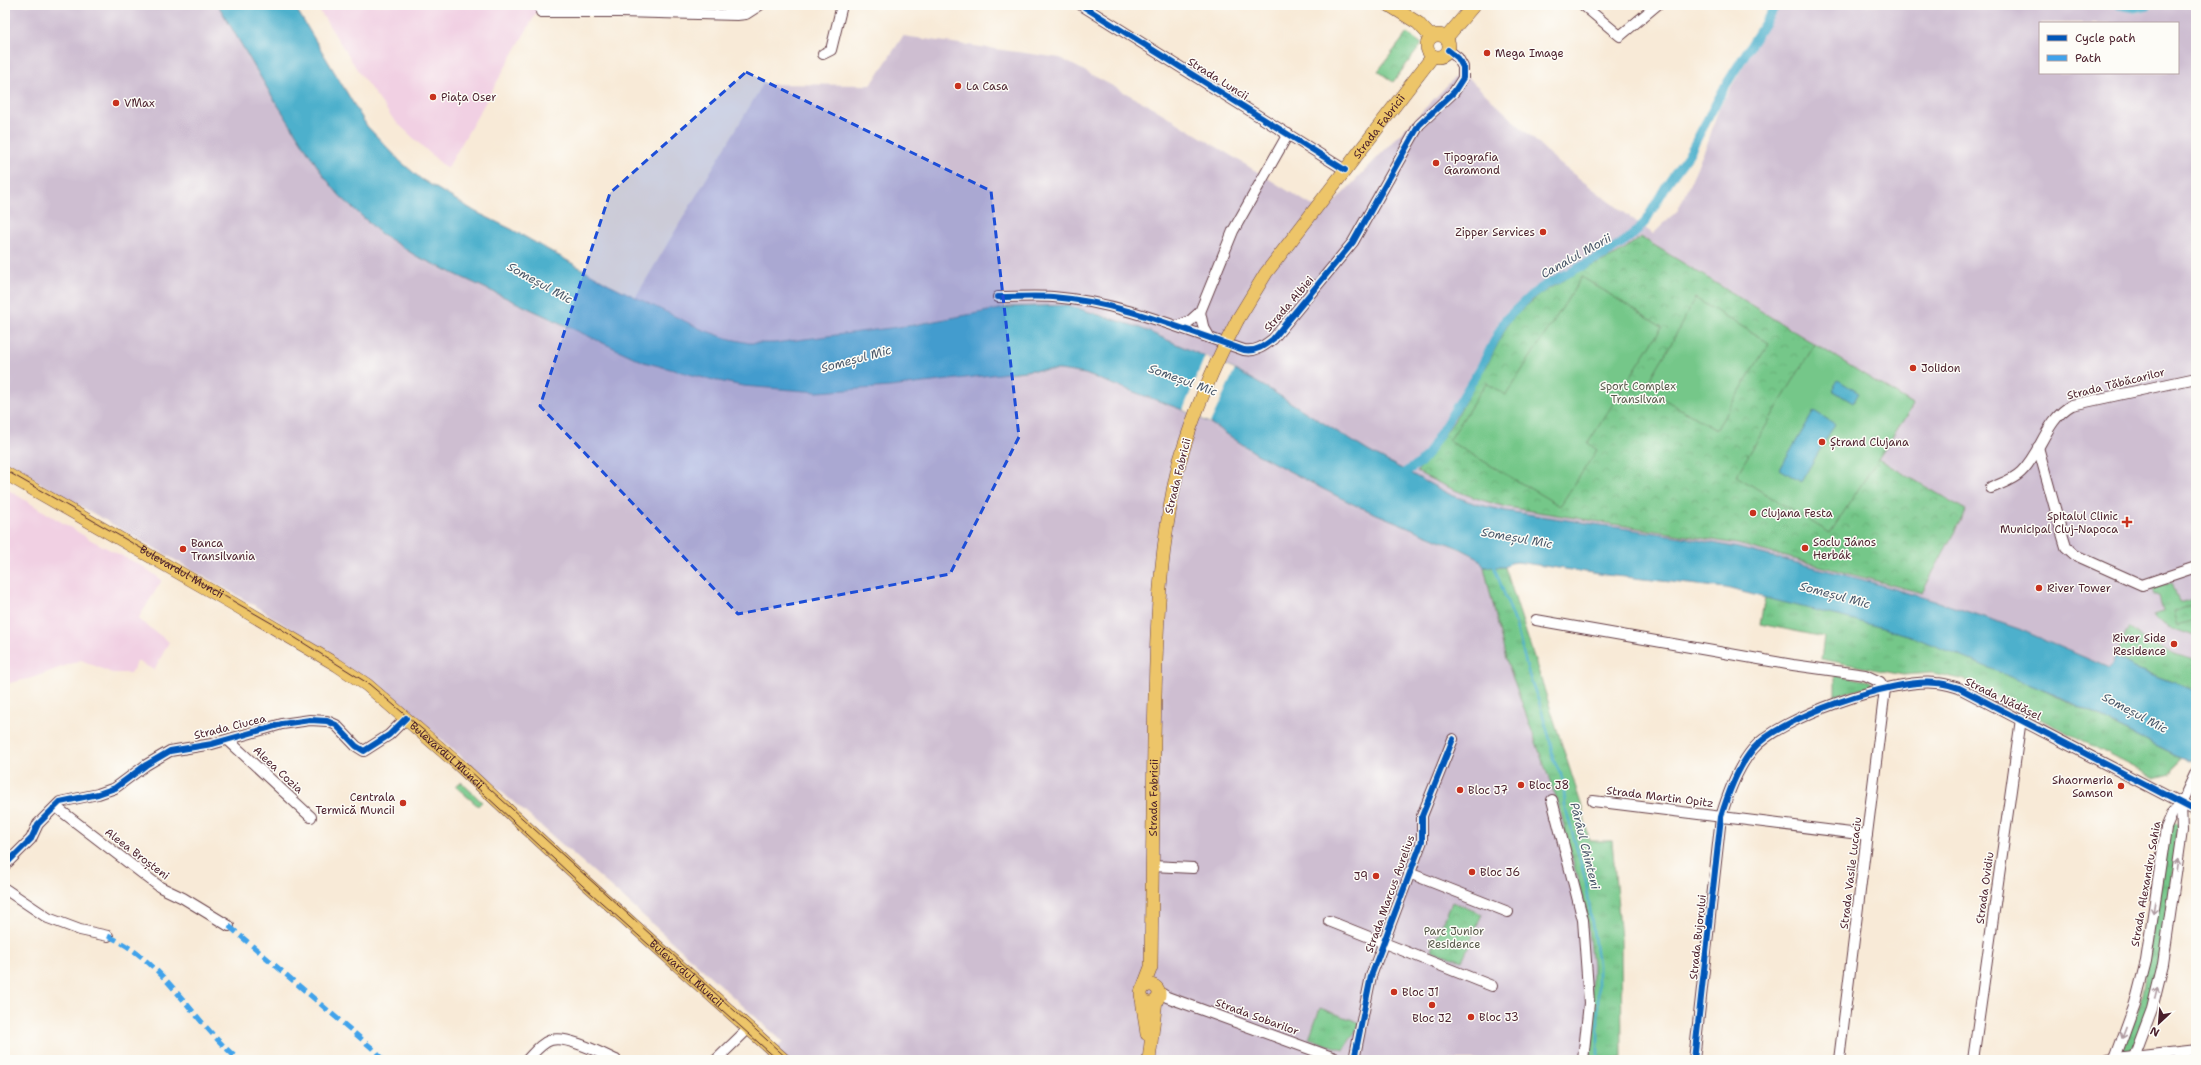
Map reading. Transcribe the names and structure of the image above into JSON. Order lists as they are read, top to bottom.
{
  "streets": {
    "main road": ["Strada Fabricii", "Bulevardul Muncii"],
    "street": [
      "Strada Luncii",
      "Strada Albiei",
      "Strada Tăbăcarilor",
      "Strada Nădășel",
      "Strada Ciucea",
      "Aleea Cozia",
      "Strada Martin Opitz",
      "Aleea Broșteni",
      "Strada Vasile Lucaciu",
      "Strada Alexandru Sahia",
      "Strada Ovidiu",
      "Strada Marcus Aurelius",
      "Strada Bujorului",
      "Strada Sobarilor"
    ]
  },
  "crossings": [
    ["Strada Luncii", "Strada Fabricii"],
    ["Strada Fabricii", "Strada Albiei"],
    ["Strada Fabricii", "Strada Sobarilor"],
    ["Bulevardul Muncii", "Strada Ciucea"],
    ["Strada Nădășel", "Strada Martin Opitz"],
    ["Strada Nădășel", "Strada Vasile Lucaciu"],
    ["Strada Nădășel", "Strada Alexandru Sahia"],
    ["Strada Nădășel", "Strada Ovidiu"],
    ["Strada Nădășel", "Strada Bujorului"],
    ["Strada Ciucea", "Aleea Cozia"],
    ["Strada Ciucea", "Aleea Broșteni"],
    ["Strada Martin Opitz", "Strada Vasile Lucaciu"],
    ["Strada Martin Opitz", "Strada Bujorului"]
  ],
  "water": ["Canalul Morii", "Someșul Mic", "Pârâul Chinteni"],
  "parks": ["Sport Complex Transilvan", "Parc Junior Residence"],
  "places": {
    "other": [
      "Mega Image",
      "La Casa",
      "Piața Oser",
      "VMax",
      "Tipografia Garamond",
      "Zipper Services",
      "Jolidon",
      "Ștrand Clujana",
      "Clujana Festa",
      "Soclu János Herbák",
      "Banca Transilvania",
      "River Tower",
      "River Side Residence",
      "Bloc J8",
      "Shaormeria Samson",
      "Bloc J7",
      "Centrala Termică Muncii",
      "Bloc J6",
      "J9",
      "Bloc J1",
      "Bloc J2",
      "Bloc J3"
    ],
    "health": ["Spitalul Clinic Municipal Cluj-Napoca"]
  },
  "legend": ["Cycle path", "Path"],
  "north": "bottom left"
}
